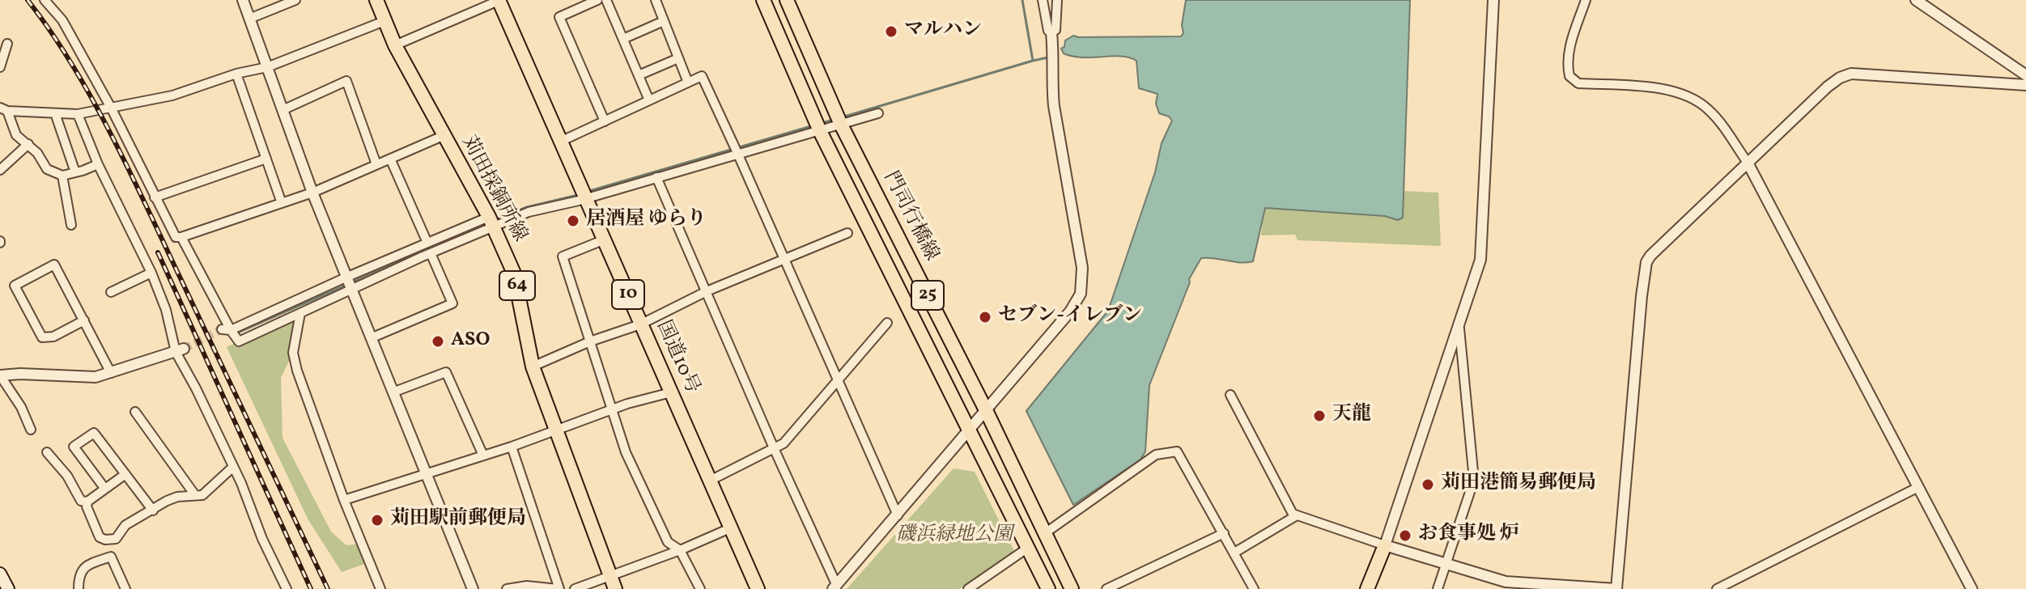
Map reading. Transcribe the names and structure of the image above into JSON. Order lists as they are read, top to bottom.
{
  "streets": {
    "main road": [
      "苅田採銅所線",
      "門司行橋線",
      "64",
      "10",
      "25",
      "国道10号"
    ]
  },
  "parks": ["磯浜緑地公園"],
  "places": [
    "マルハン",
    "居酒屋 ゆらり",
    "セブン-イレブン",
    "ASO",
    "天龍",
    "苅田港簡易郵便局",
    "苅田駅前郵便局",
    "お食事処 炉"
  ]
}
